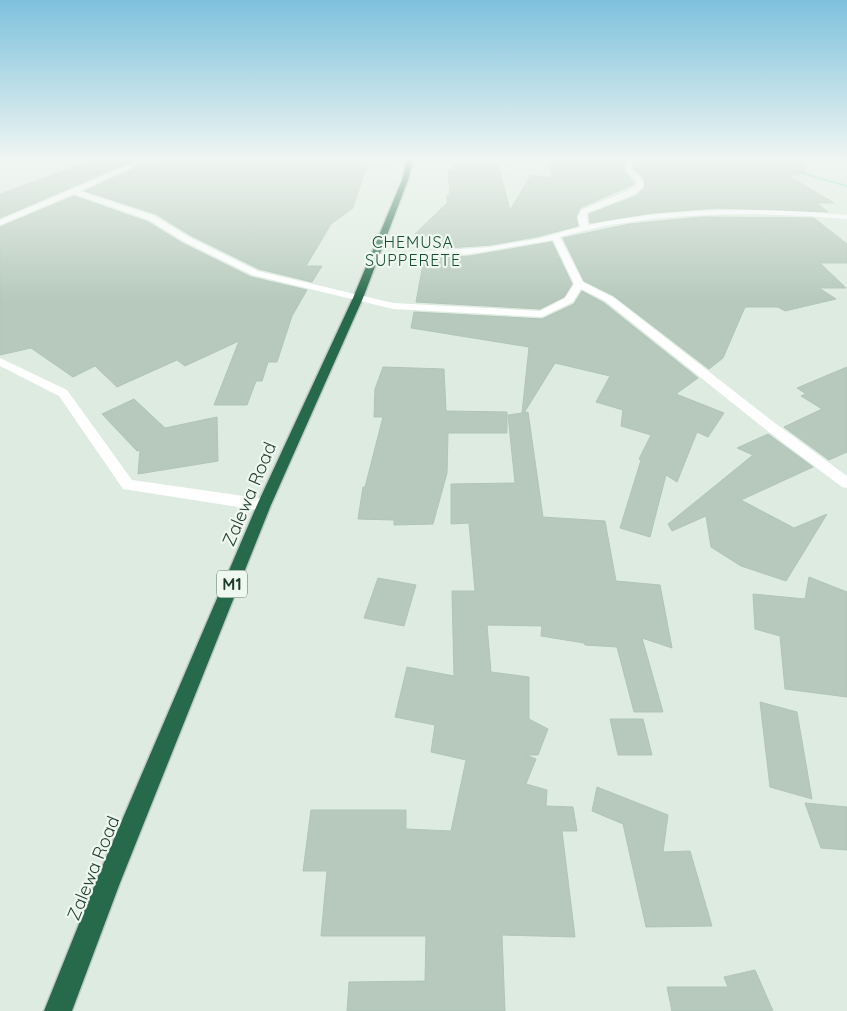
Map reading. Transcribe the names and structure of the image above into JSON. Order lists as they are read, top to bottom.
{
  "streets": {
    "highway": ["Zalewa Road", "M1"]
  },
  "districts": ["CHEMUSA SUPPERETE"]
}
